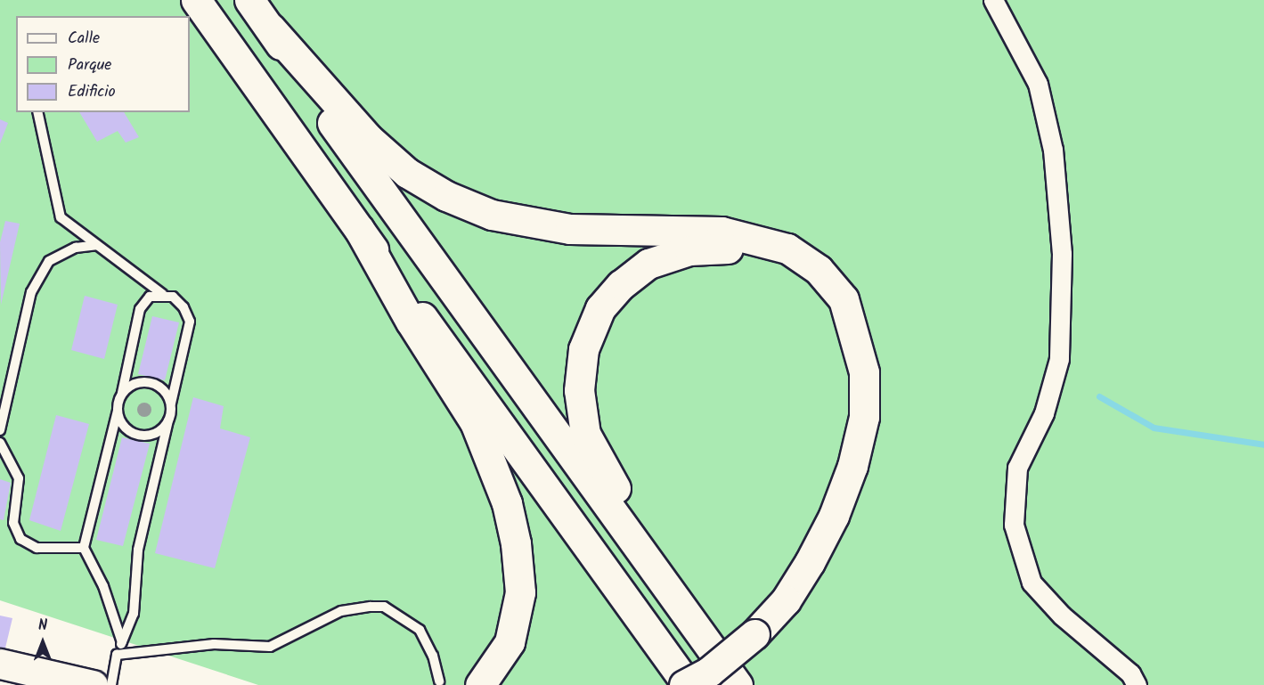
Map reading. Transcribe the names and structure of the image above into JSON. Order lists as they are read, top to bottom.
{
  "legend": ["Calle", "Parque", "Edificio"],
  "north": "top"
}
